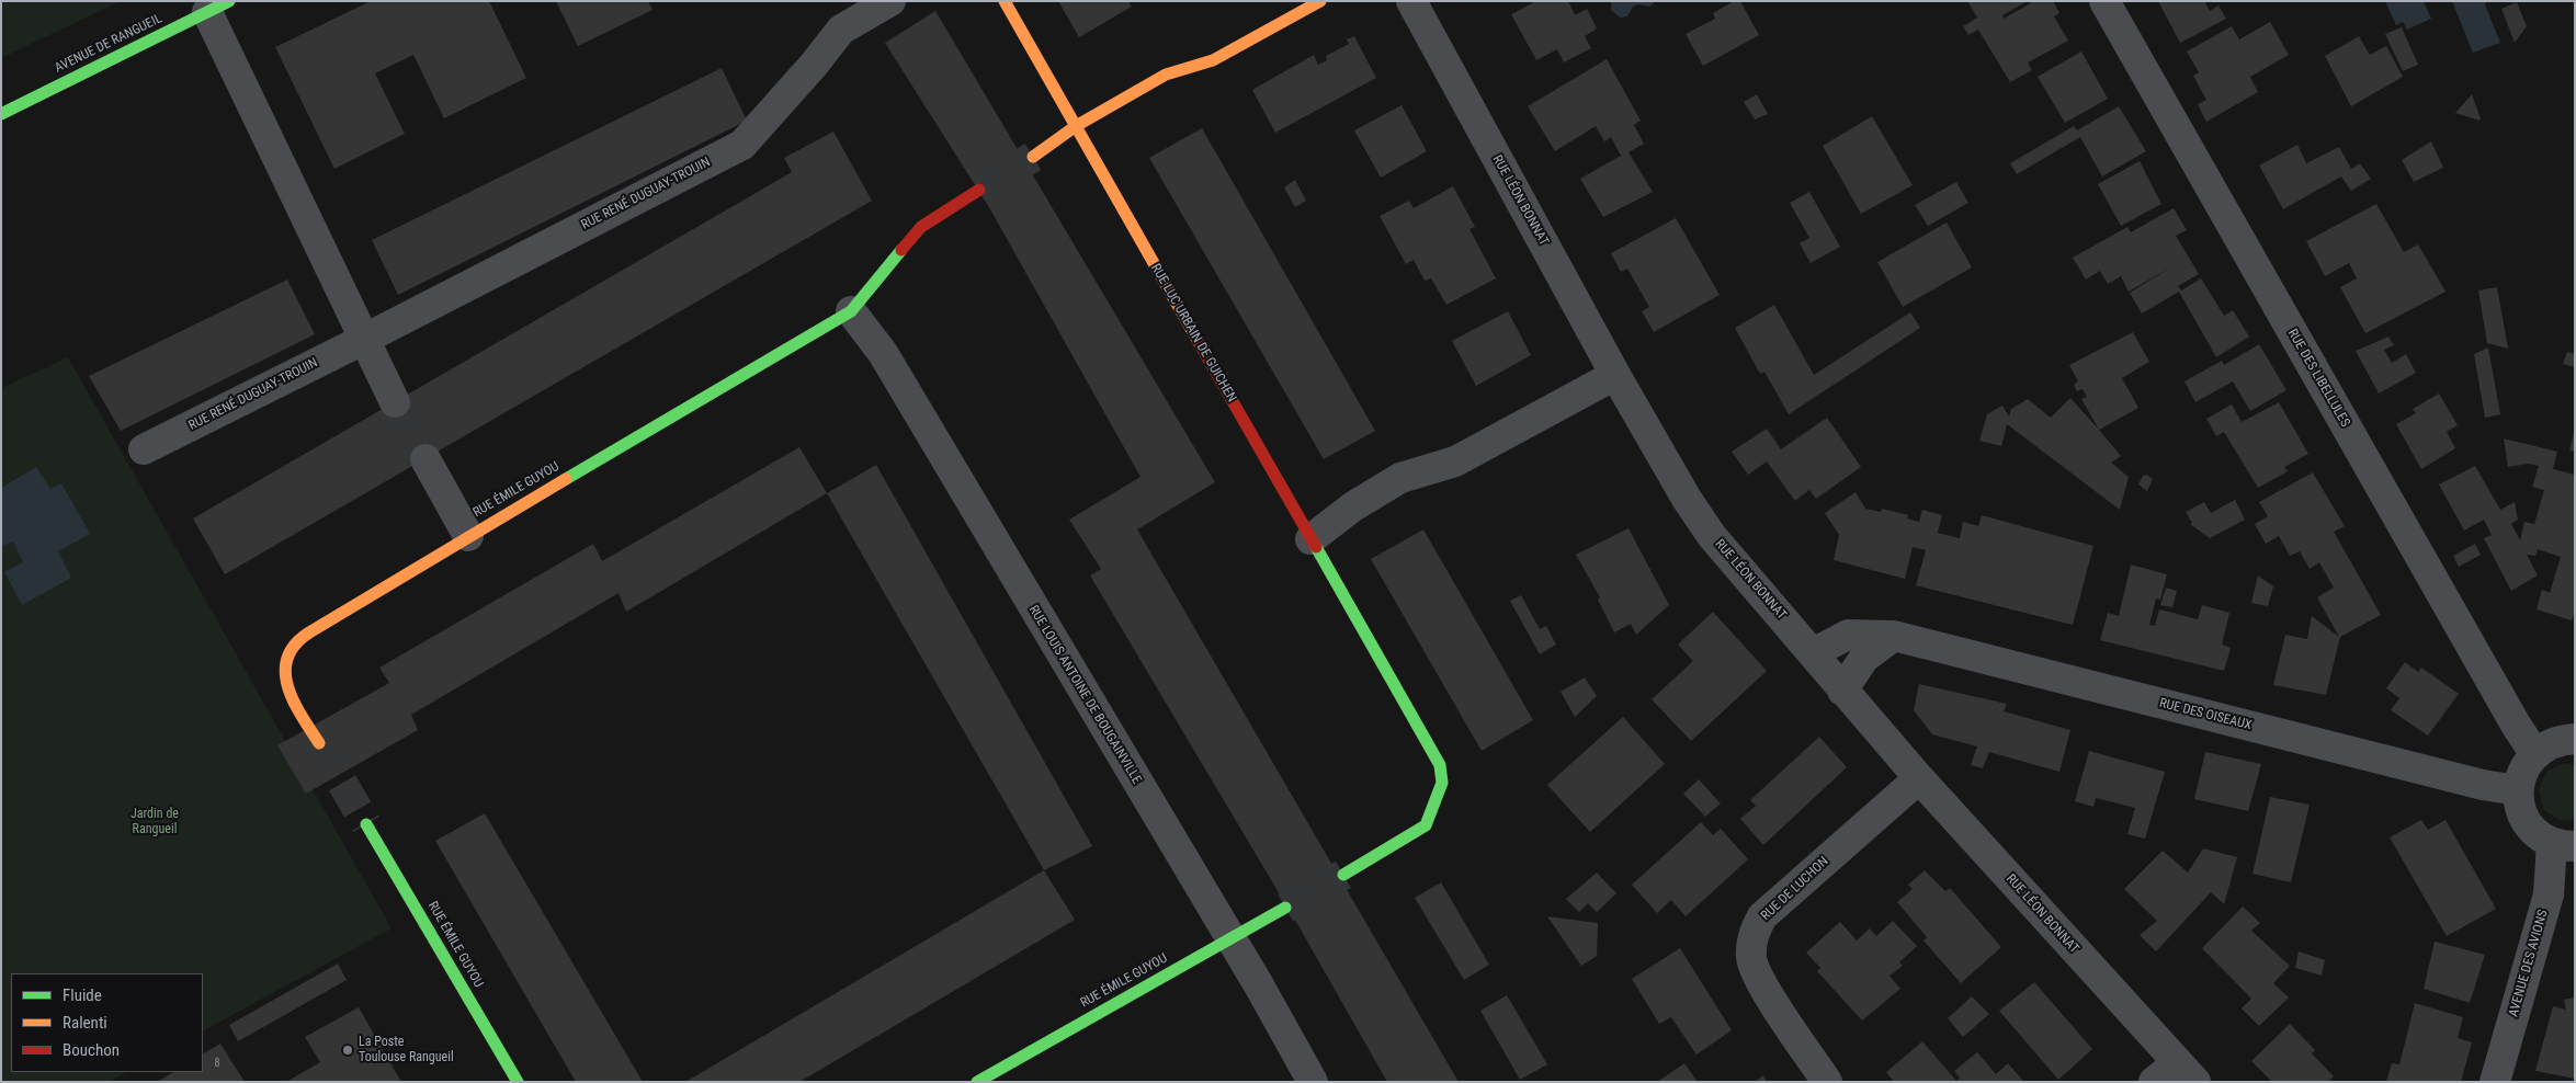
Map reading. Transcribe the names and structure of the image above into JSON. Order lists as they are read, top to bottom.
{
  "streets": {
    "street": [
      "AVENUE DE RANGUEIL",
      "RUE RENÉ DUGUAY-TROUIN",
      "RUE LÉON BONNAT",
      "RUE LUC URBAIN DE GUICHEN",
      "RUE DES LIBELLULES",
      "RUE ÉMILE GUYOU",
      "RUE LOUIS ANTOINE DE BOUGAINVILLE",
      "RUE DES OISEAUX",
      "RUE DE LUCHON",
      "AVENUE DES AVIONS"
    ]
  },
  "crossings": [
    ["RUE LÉON BONNAT", "RUE DES OISEAUX"],
    ["RUE LÉON BONNAT", "RUE DE LUCHON"],
    ["RUE ÉMILE GUYOU", "RUE LOUIS ANTOINE DE BOUGAINVILLE"]
  ],
  "parks": ["Jardin de Rangueil"],
  "places": ["La Poste Toulouse Rangueil"],
  "house_numbers": ["8"],
  "legend": ["Fluide", "Ralenti", "Bouchon"]
}
